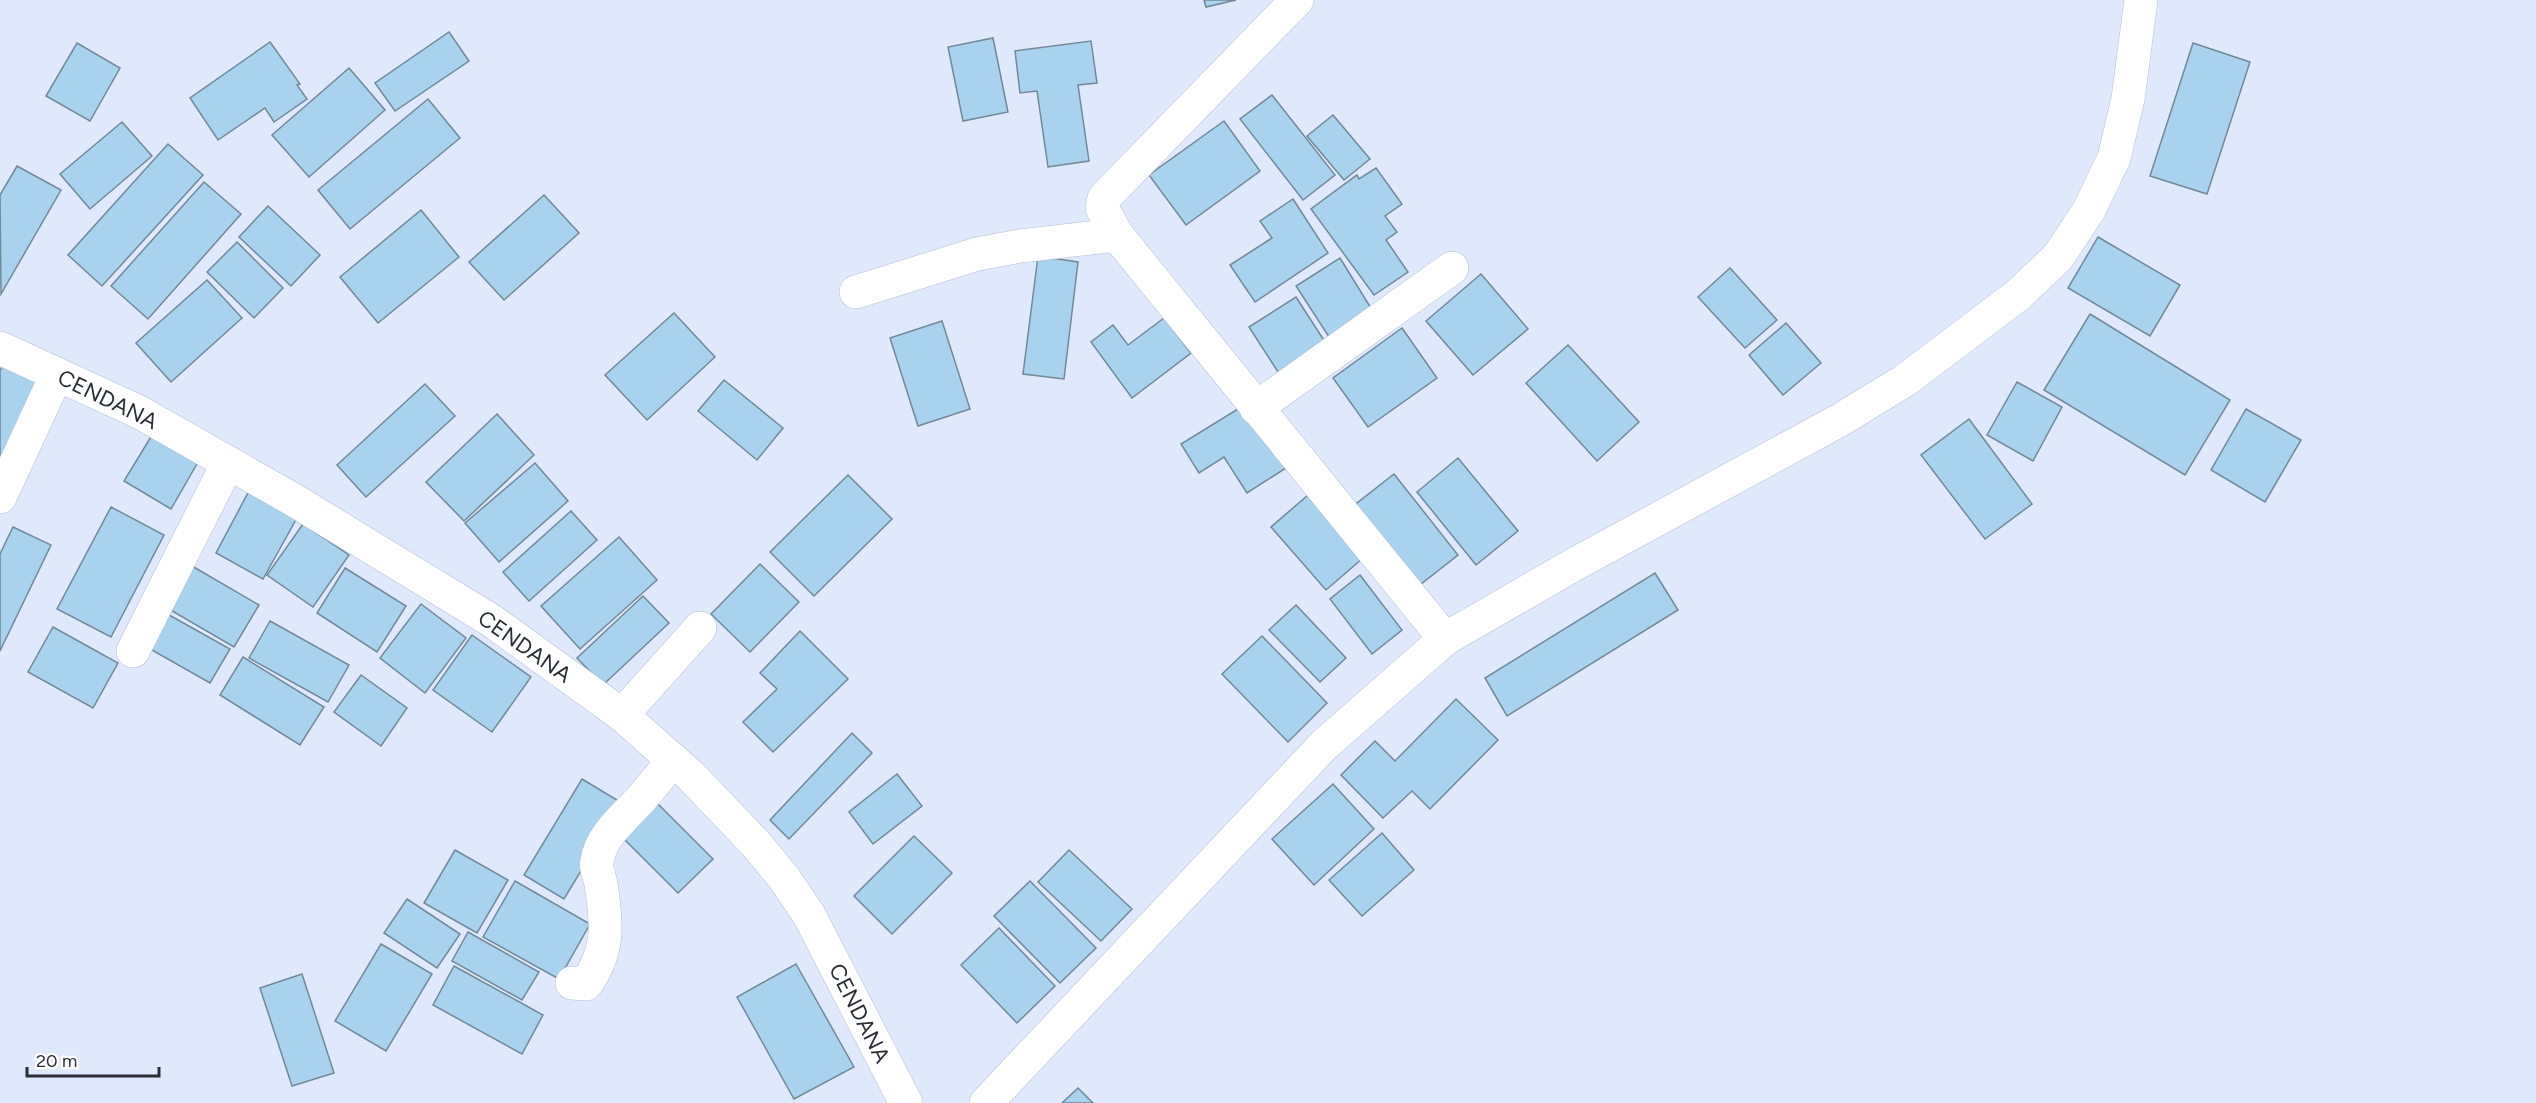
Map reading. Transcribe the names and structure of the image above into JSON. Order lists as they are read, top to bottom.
{
  "streets": {
    "street": ["CENDANA"]
  },
  "scale_bar": "20 m"
}
